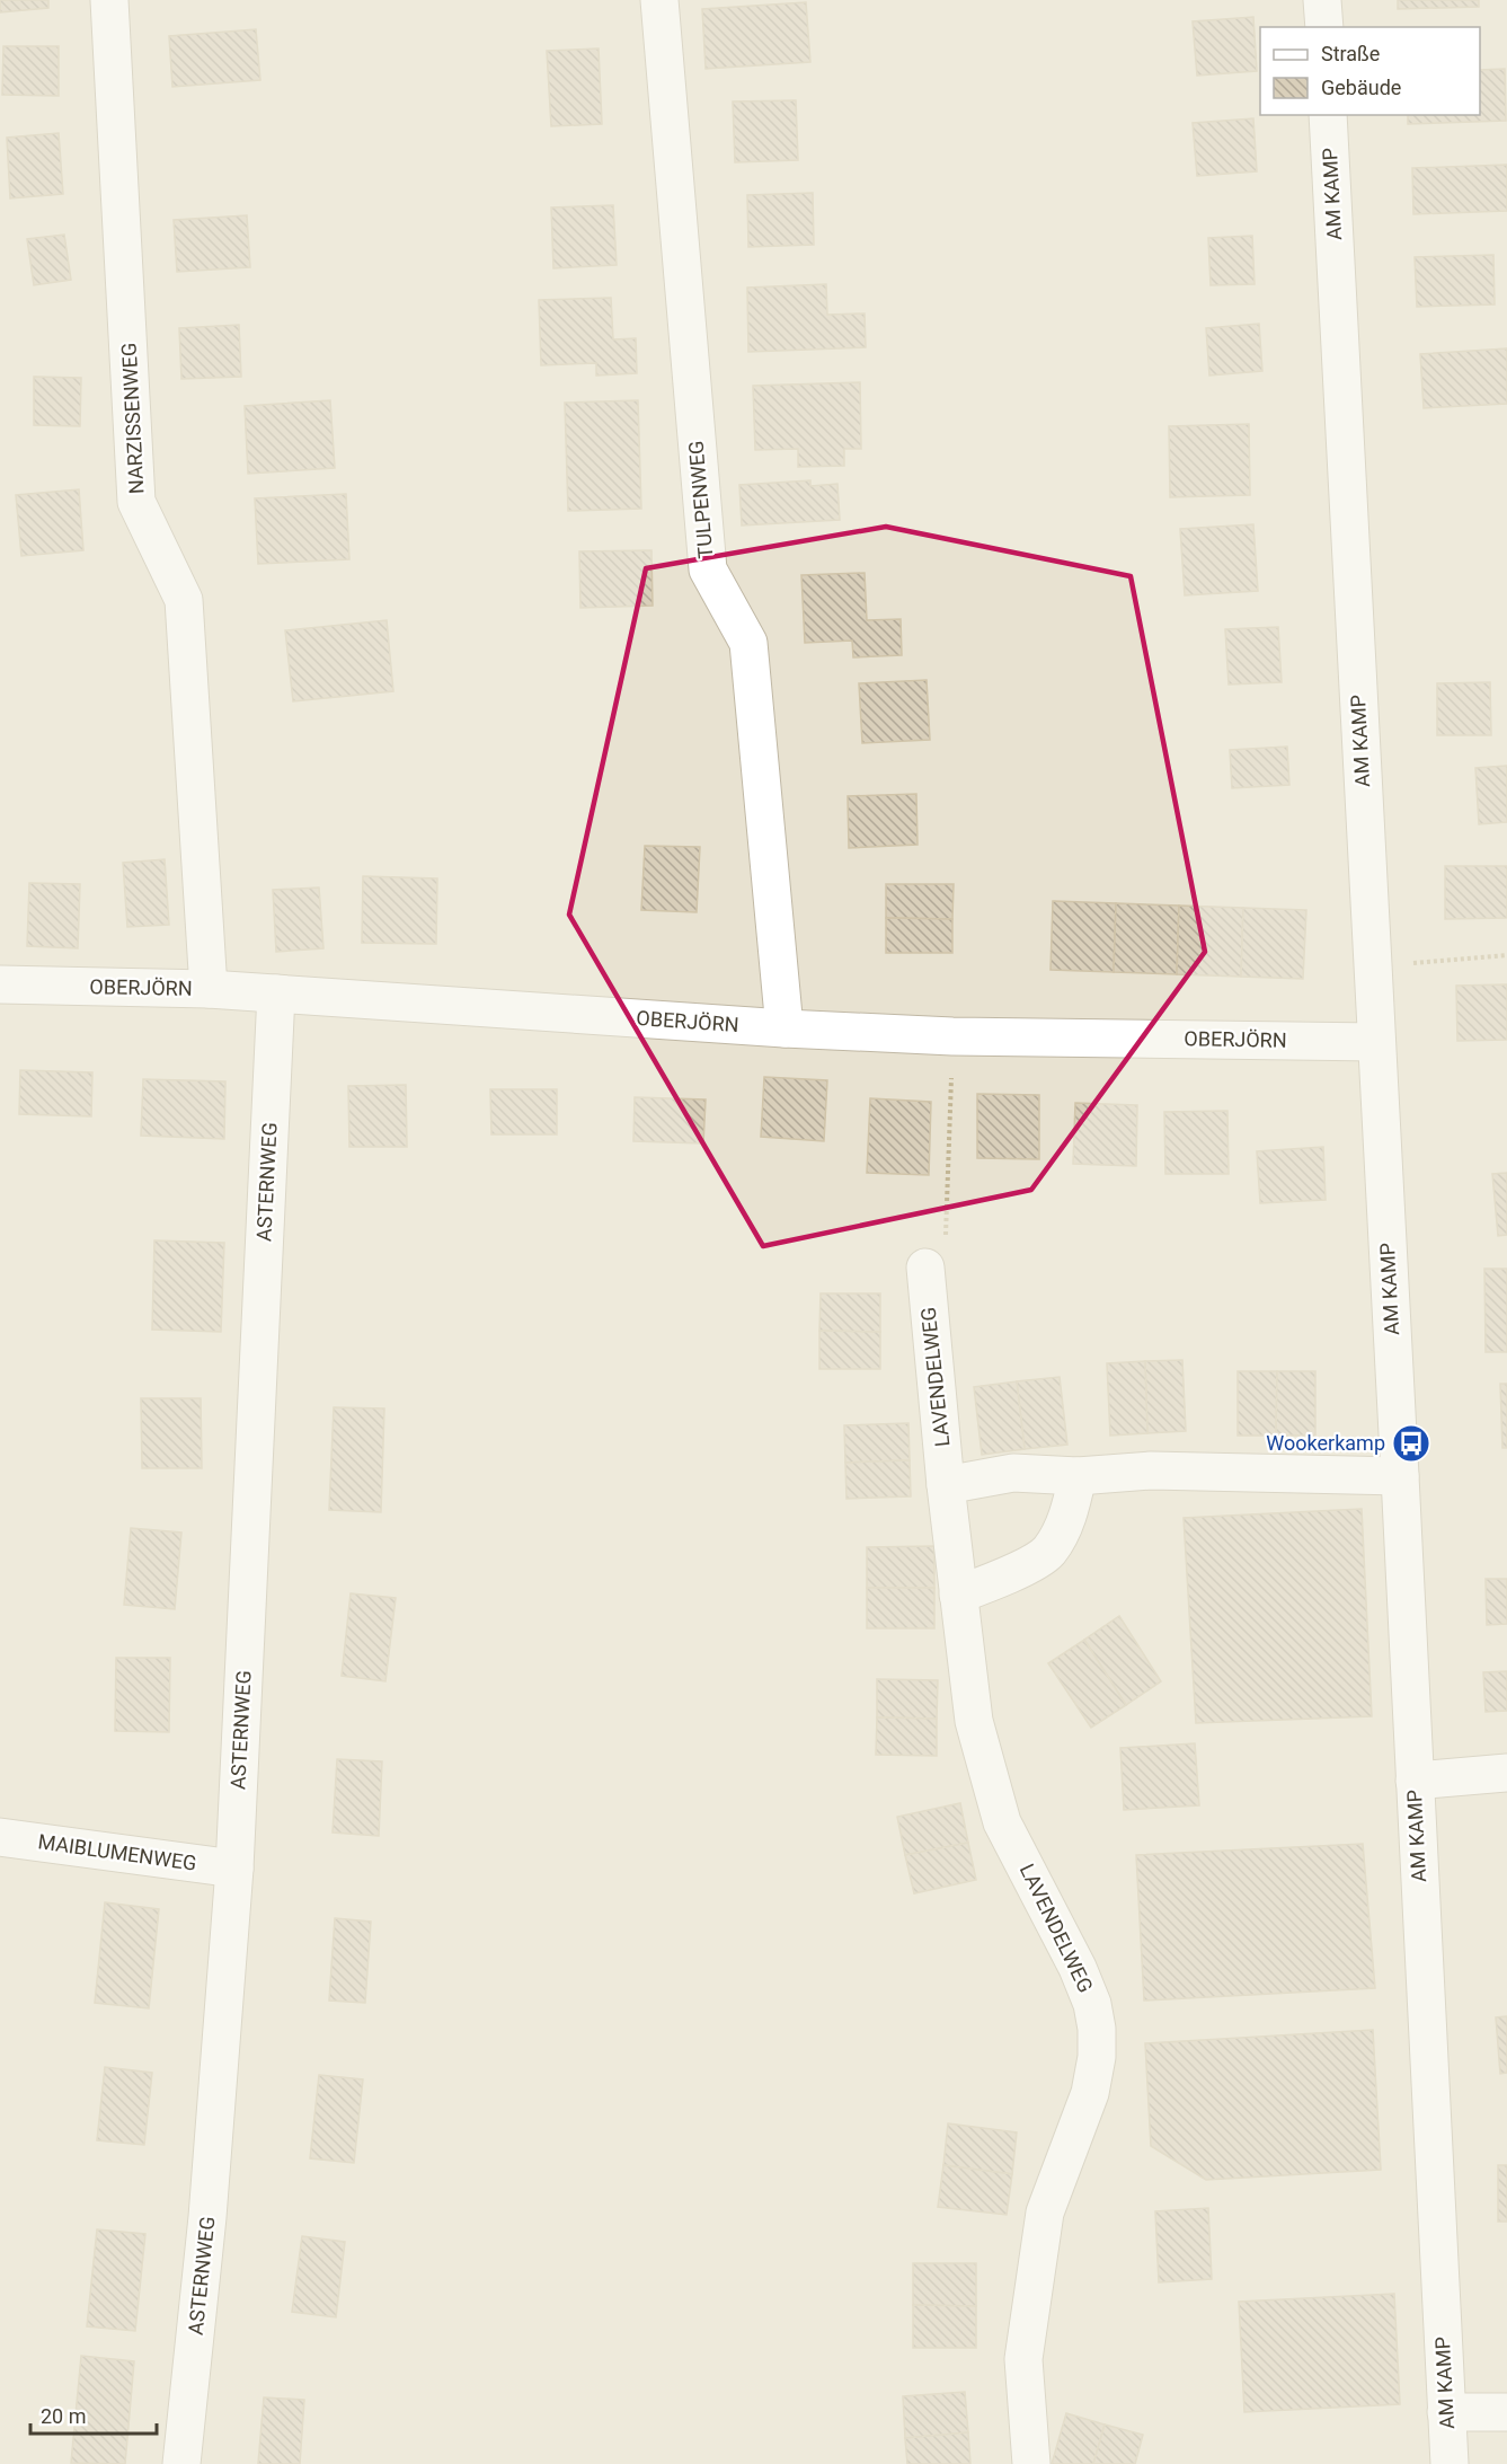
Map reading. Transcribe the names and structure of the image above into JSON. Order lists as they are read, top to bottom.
{
  "streets": {
    "street": [
      "AM KAMP",
      "NARZISSENWEG",
      "TULPENWEG",
      "OBERJÖRN",
      "ASTERNWEG",
      "LAVENDELWEG",
      "MAIBLUMENWEG"
    ]
  },
  "crossings": [
    ["AM KAMP", "OBERJÖRN"],
    ["NARZISSENWEG", "OBERJÖRN"],
    ["TULPENWEG", "OBERJÖRN"],
    ["OBERJÖRN", "ASTERNWEG"],
    ["ASTERNWEG", "MAIBLUMENWEG"]
  ],
  "places": {
    "bus stop": ["Wookerkamp"]
  },
  "legend": ["Straße", "Gebäude"],
  "scale_bar": "20 m"
}
